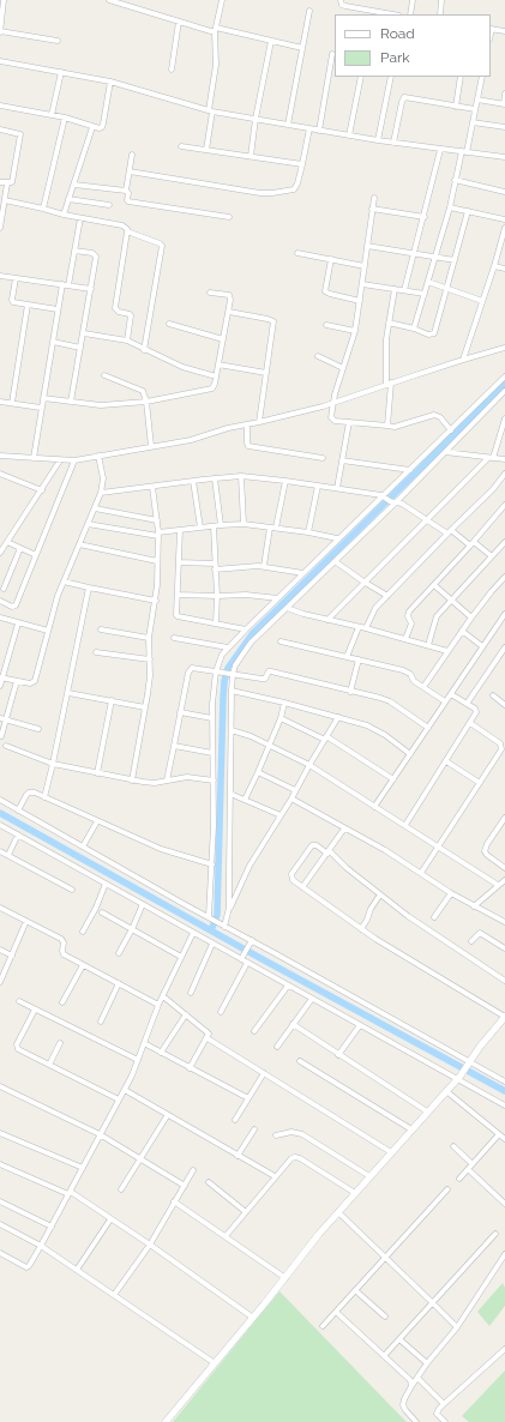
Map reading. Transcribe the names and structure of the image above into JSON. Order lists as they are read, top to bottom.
{
  "legend": ["Road", "Park"]
}
